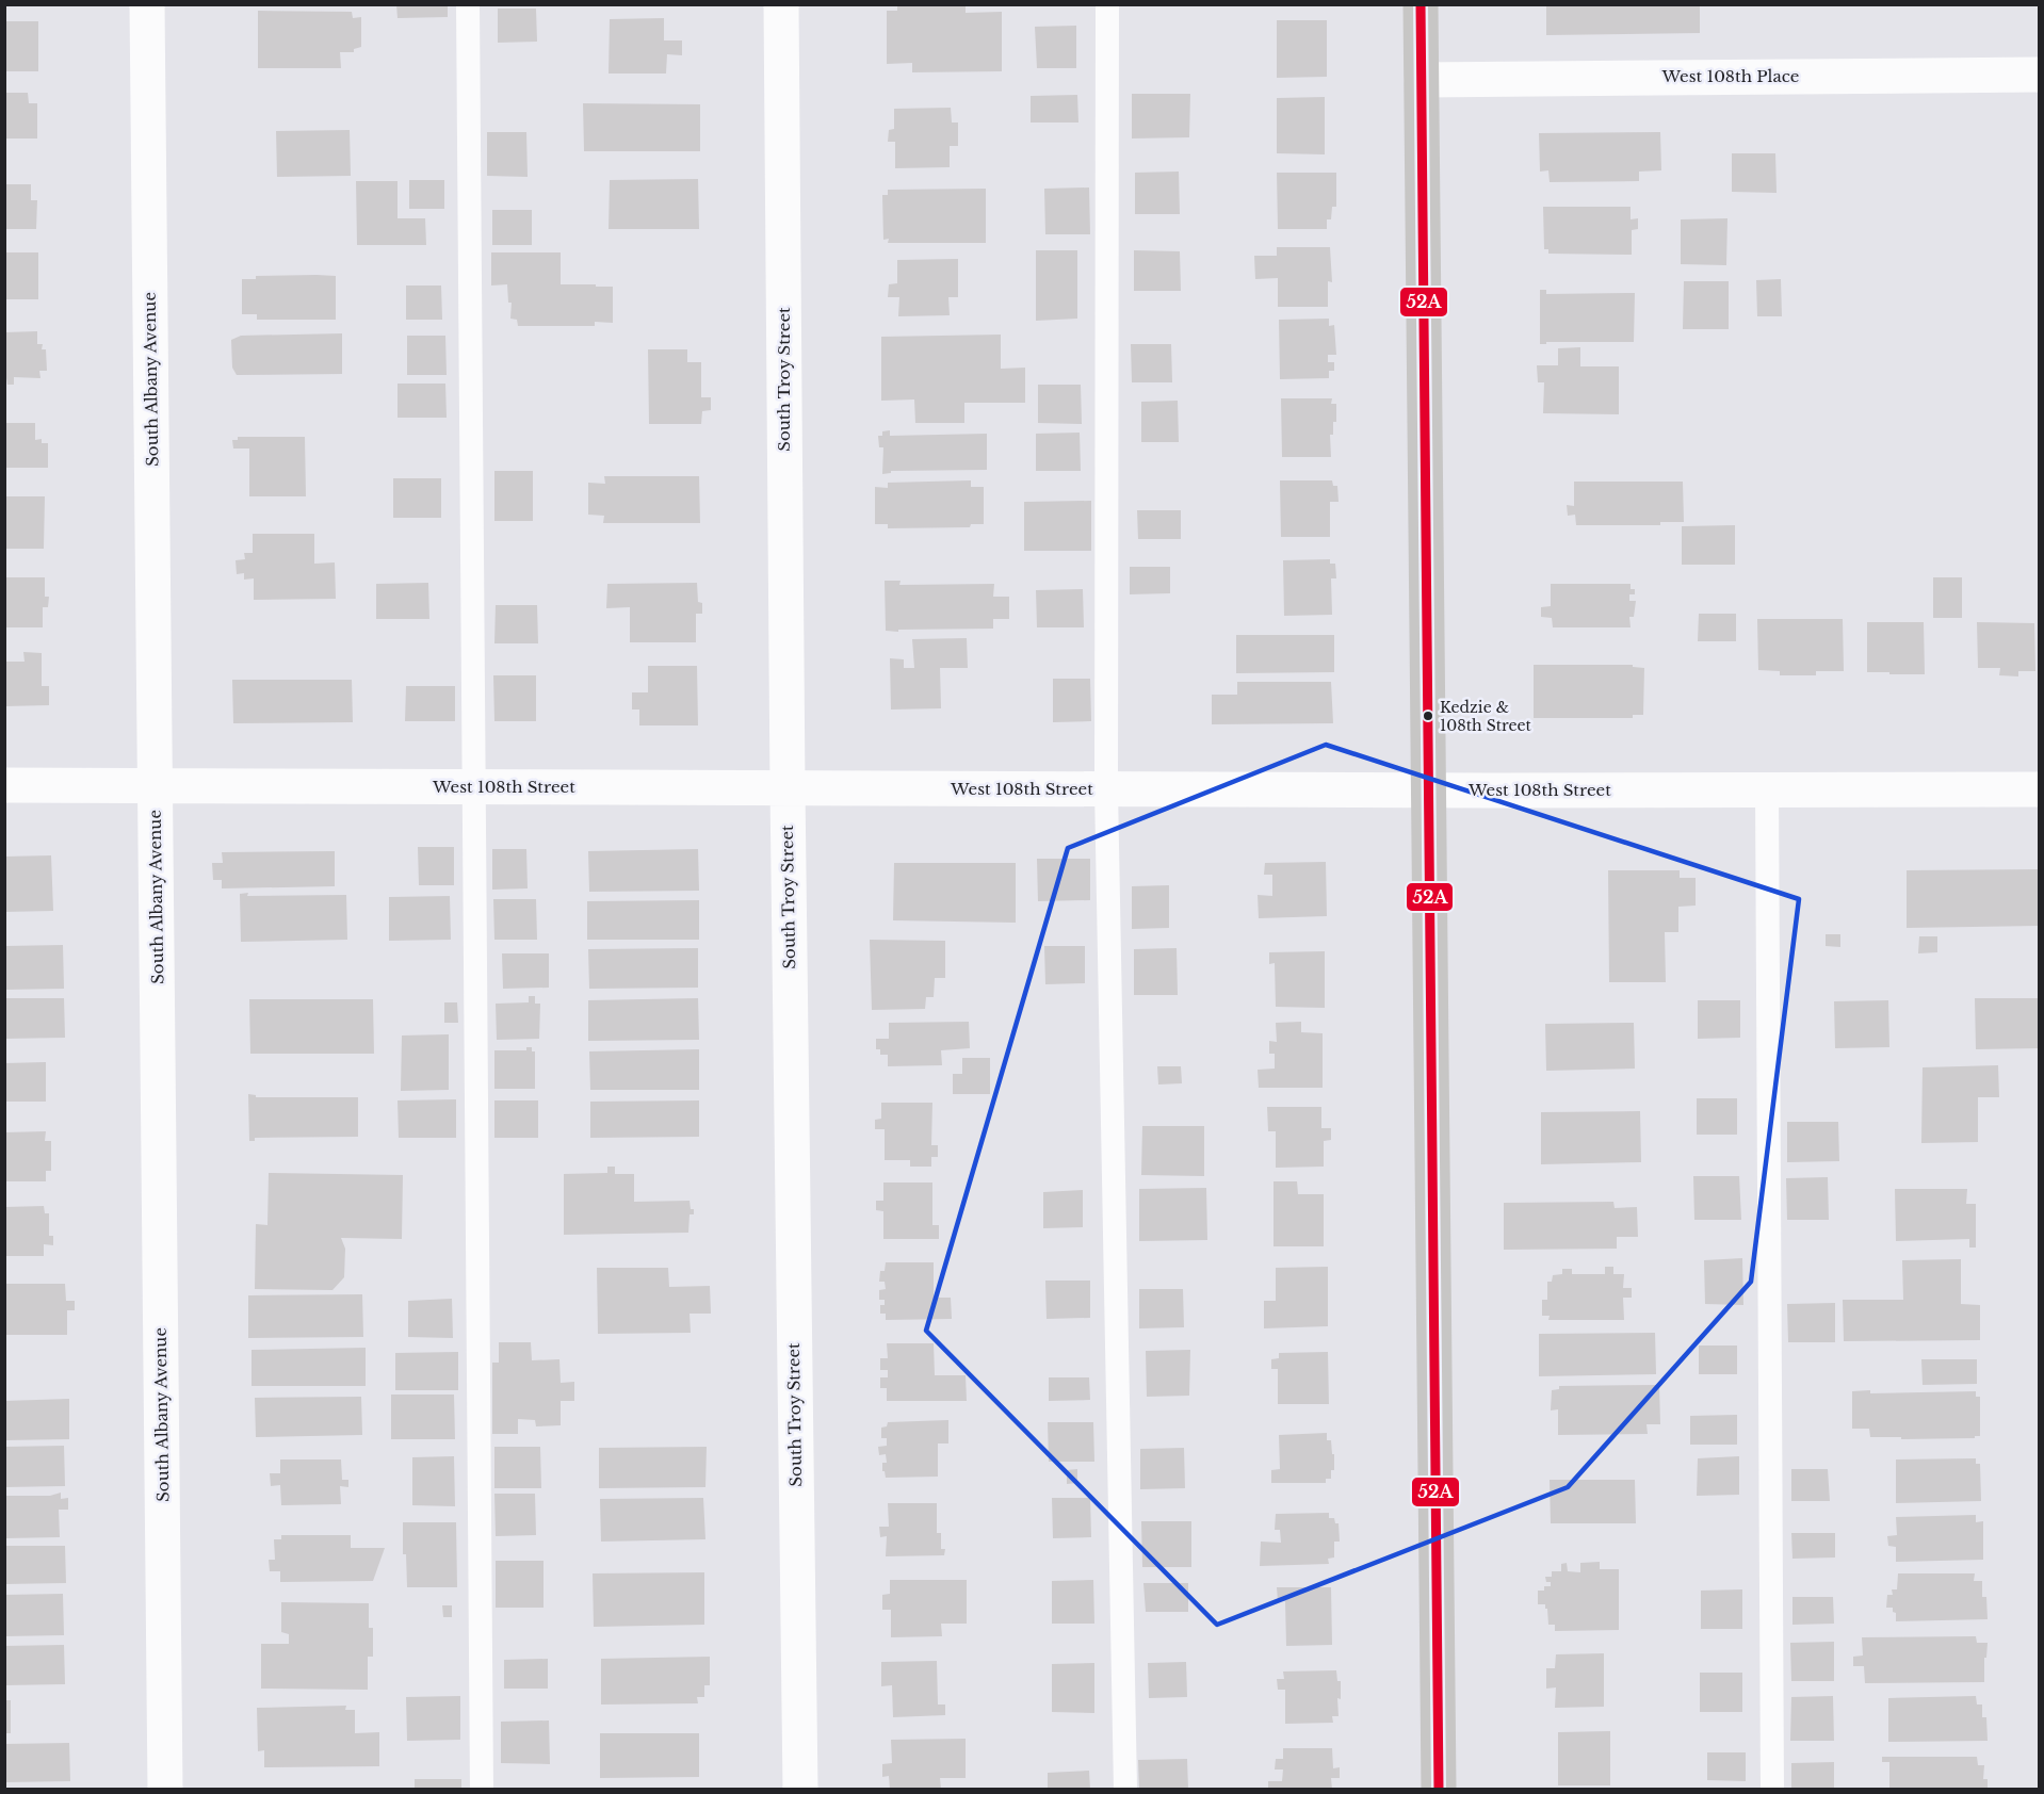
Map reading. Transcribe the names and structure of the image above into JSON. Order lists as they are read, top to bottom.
{
  "streets": {
    "street": [
      "West 108th Place",
      "South Albany Avenue",
      "South Troy Street",
      "West 108th Street"
    ]
  },
  "crossings": [
    ["South Albany Avenue", "West 108th Street"],
    ["South Troy Street", "West 108th Street"]
  ],
  "places": ["Kedzie & 108th Street"],
  "lines": ["transit line 52A"]
}
